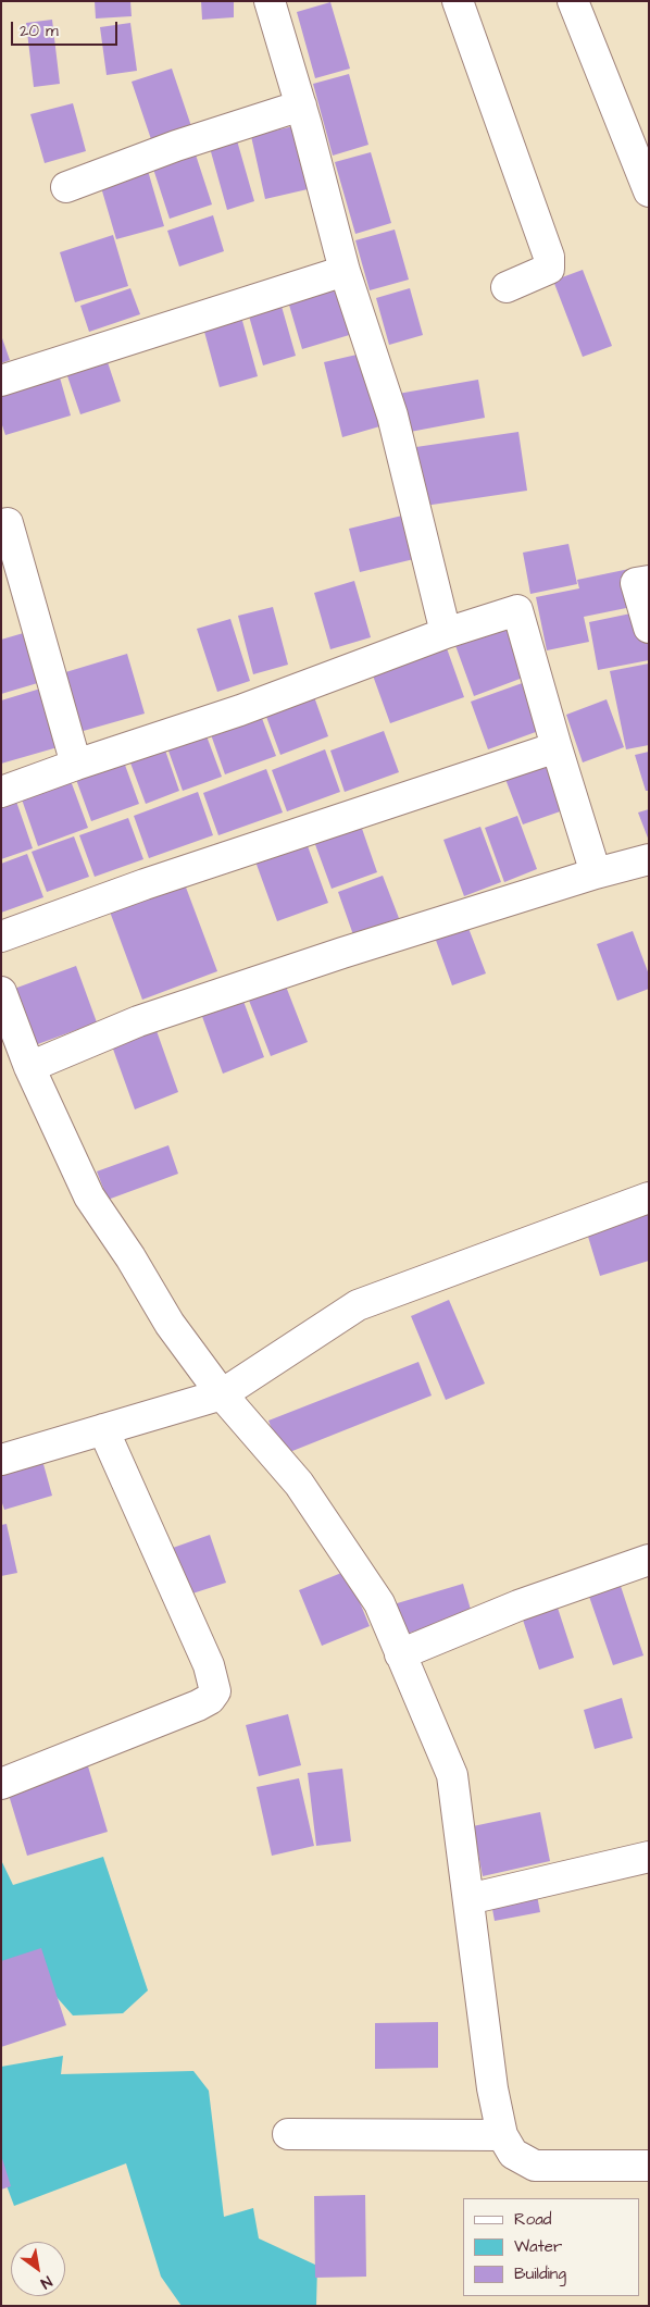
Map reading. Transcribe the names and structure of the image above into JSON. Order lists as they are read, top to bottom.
{
  "legend": ["Road", "Water", "Building"],
  "scale_bar": "20 m",
  "north": "bottom right"
}
